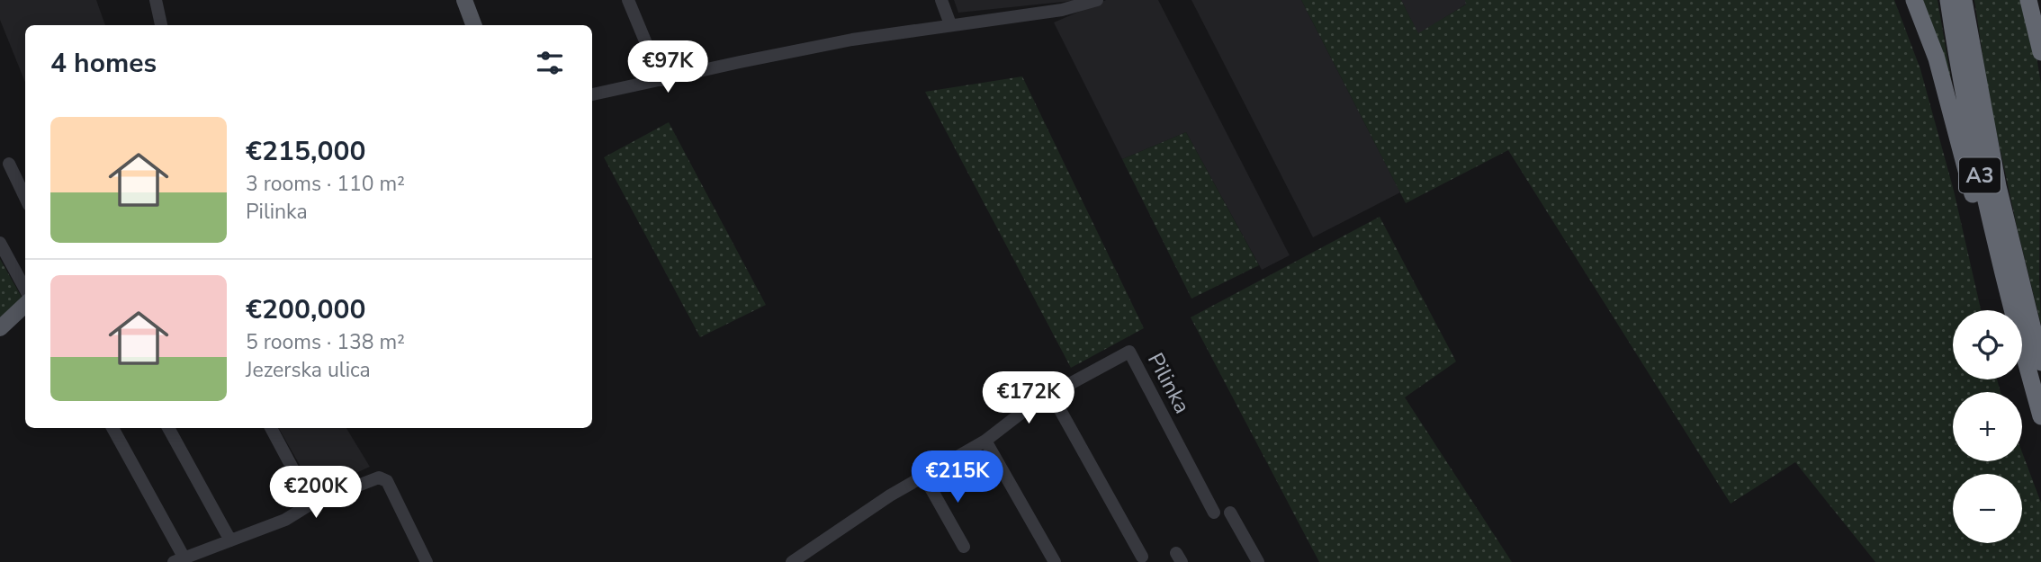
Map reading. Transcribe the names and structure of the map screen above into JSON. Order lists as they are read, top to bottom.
{
  "streets": {
    "highway": ["A3"],
    "street": ["Pilinka"]
  },
  "page": {
    "heading": "4 homes",
    "price": [
      "€97K",
      "€172K",
      "€215K",
      "€200K"
    ],
    "list": [
      {
        "name": "€215,000",
        "note": "3 rooms · 110 m² · Pilinka"
      },
      {
        "name": "€200,000",
        "note": "5 rooms · 138 m² · Jezerska ulica"
      }
    ],
    "map_buttons": ["+", "−"]
  }
}
